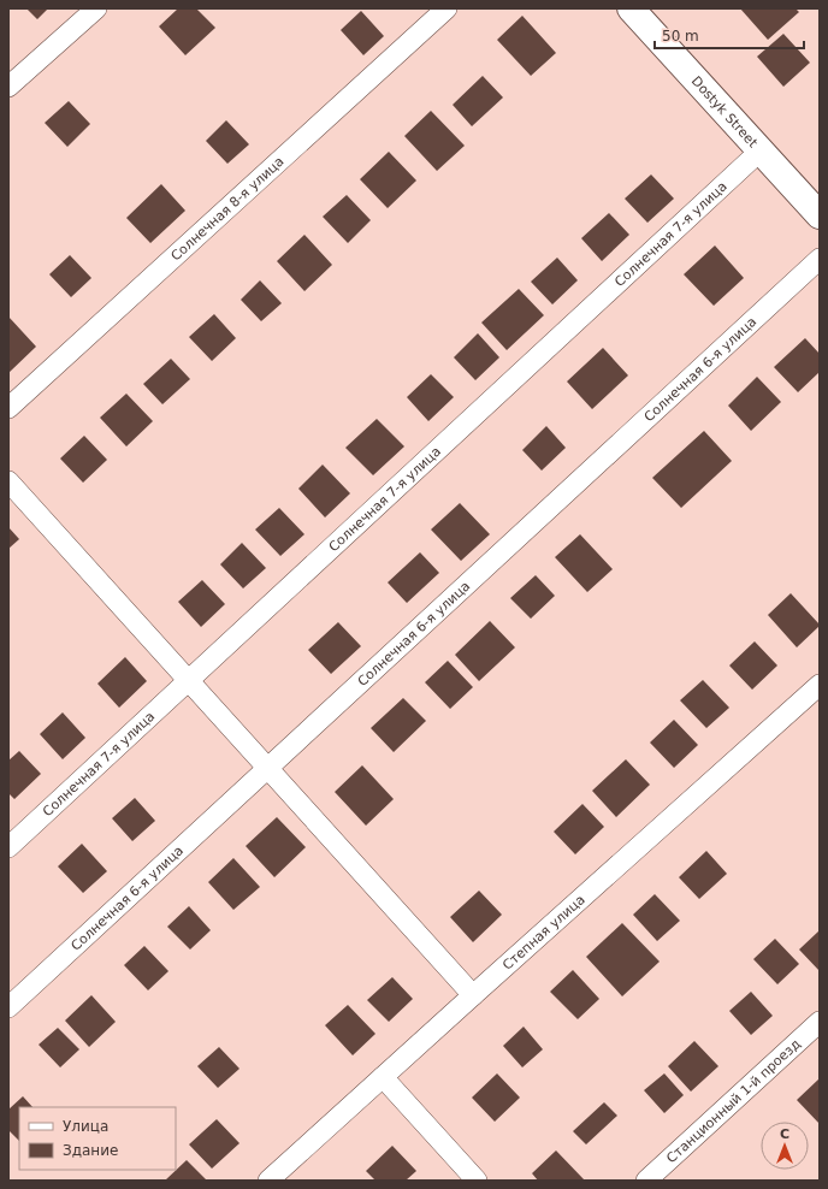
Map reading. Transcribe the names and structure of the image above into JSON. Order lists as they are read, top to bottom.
{
  "streets": {
    "street": [
      "Dostyk Street",
      "Солнечная 8-я улица",
      "Солнечная 7-я улица",
      "Солнечная 6-я улица",
      "Степная улица",
      "Станционный 1-й проезд"
    ]
  },
  "crossings": [
    ["Dostyk Street", "Солнечная 7-я улица"]
  ],
  "legend": ["Улица", "Здание"],
  "scale_bar": "50 m",
  "north": "top"
}
